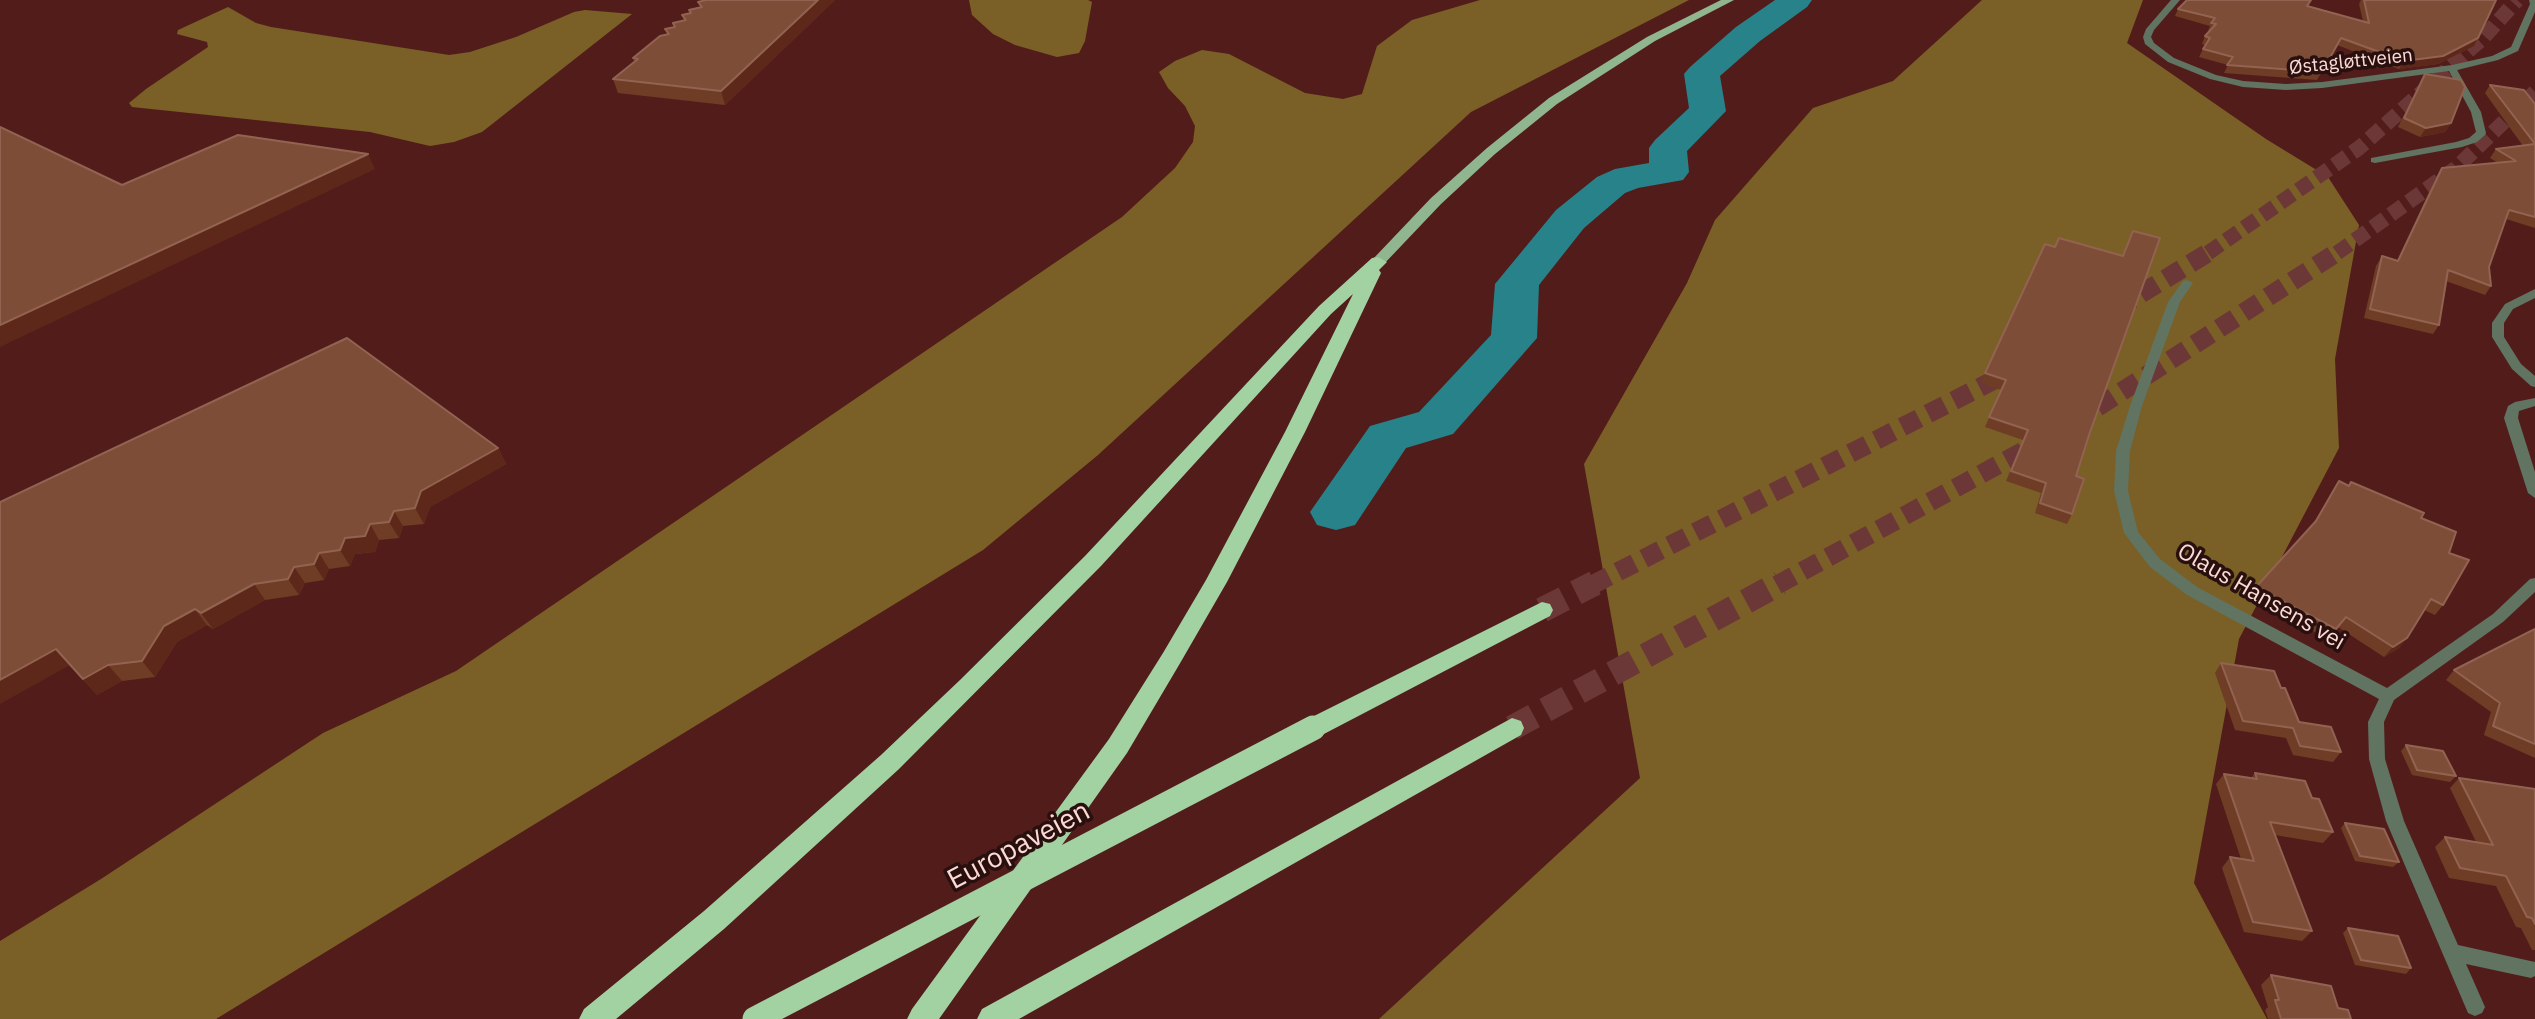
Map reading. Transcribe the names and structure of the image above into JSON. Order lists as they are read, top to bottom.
{
  "streets": {
    "highway": ["Europaveien"],
    "street": ["Østagløttveien", "Olaus Hansens vei"]
  }
}
